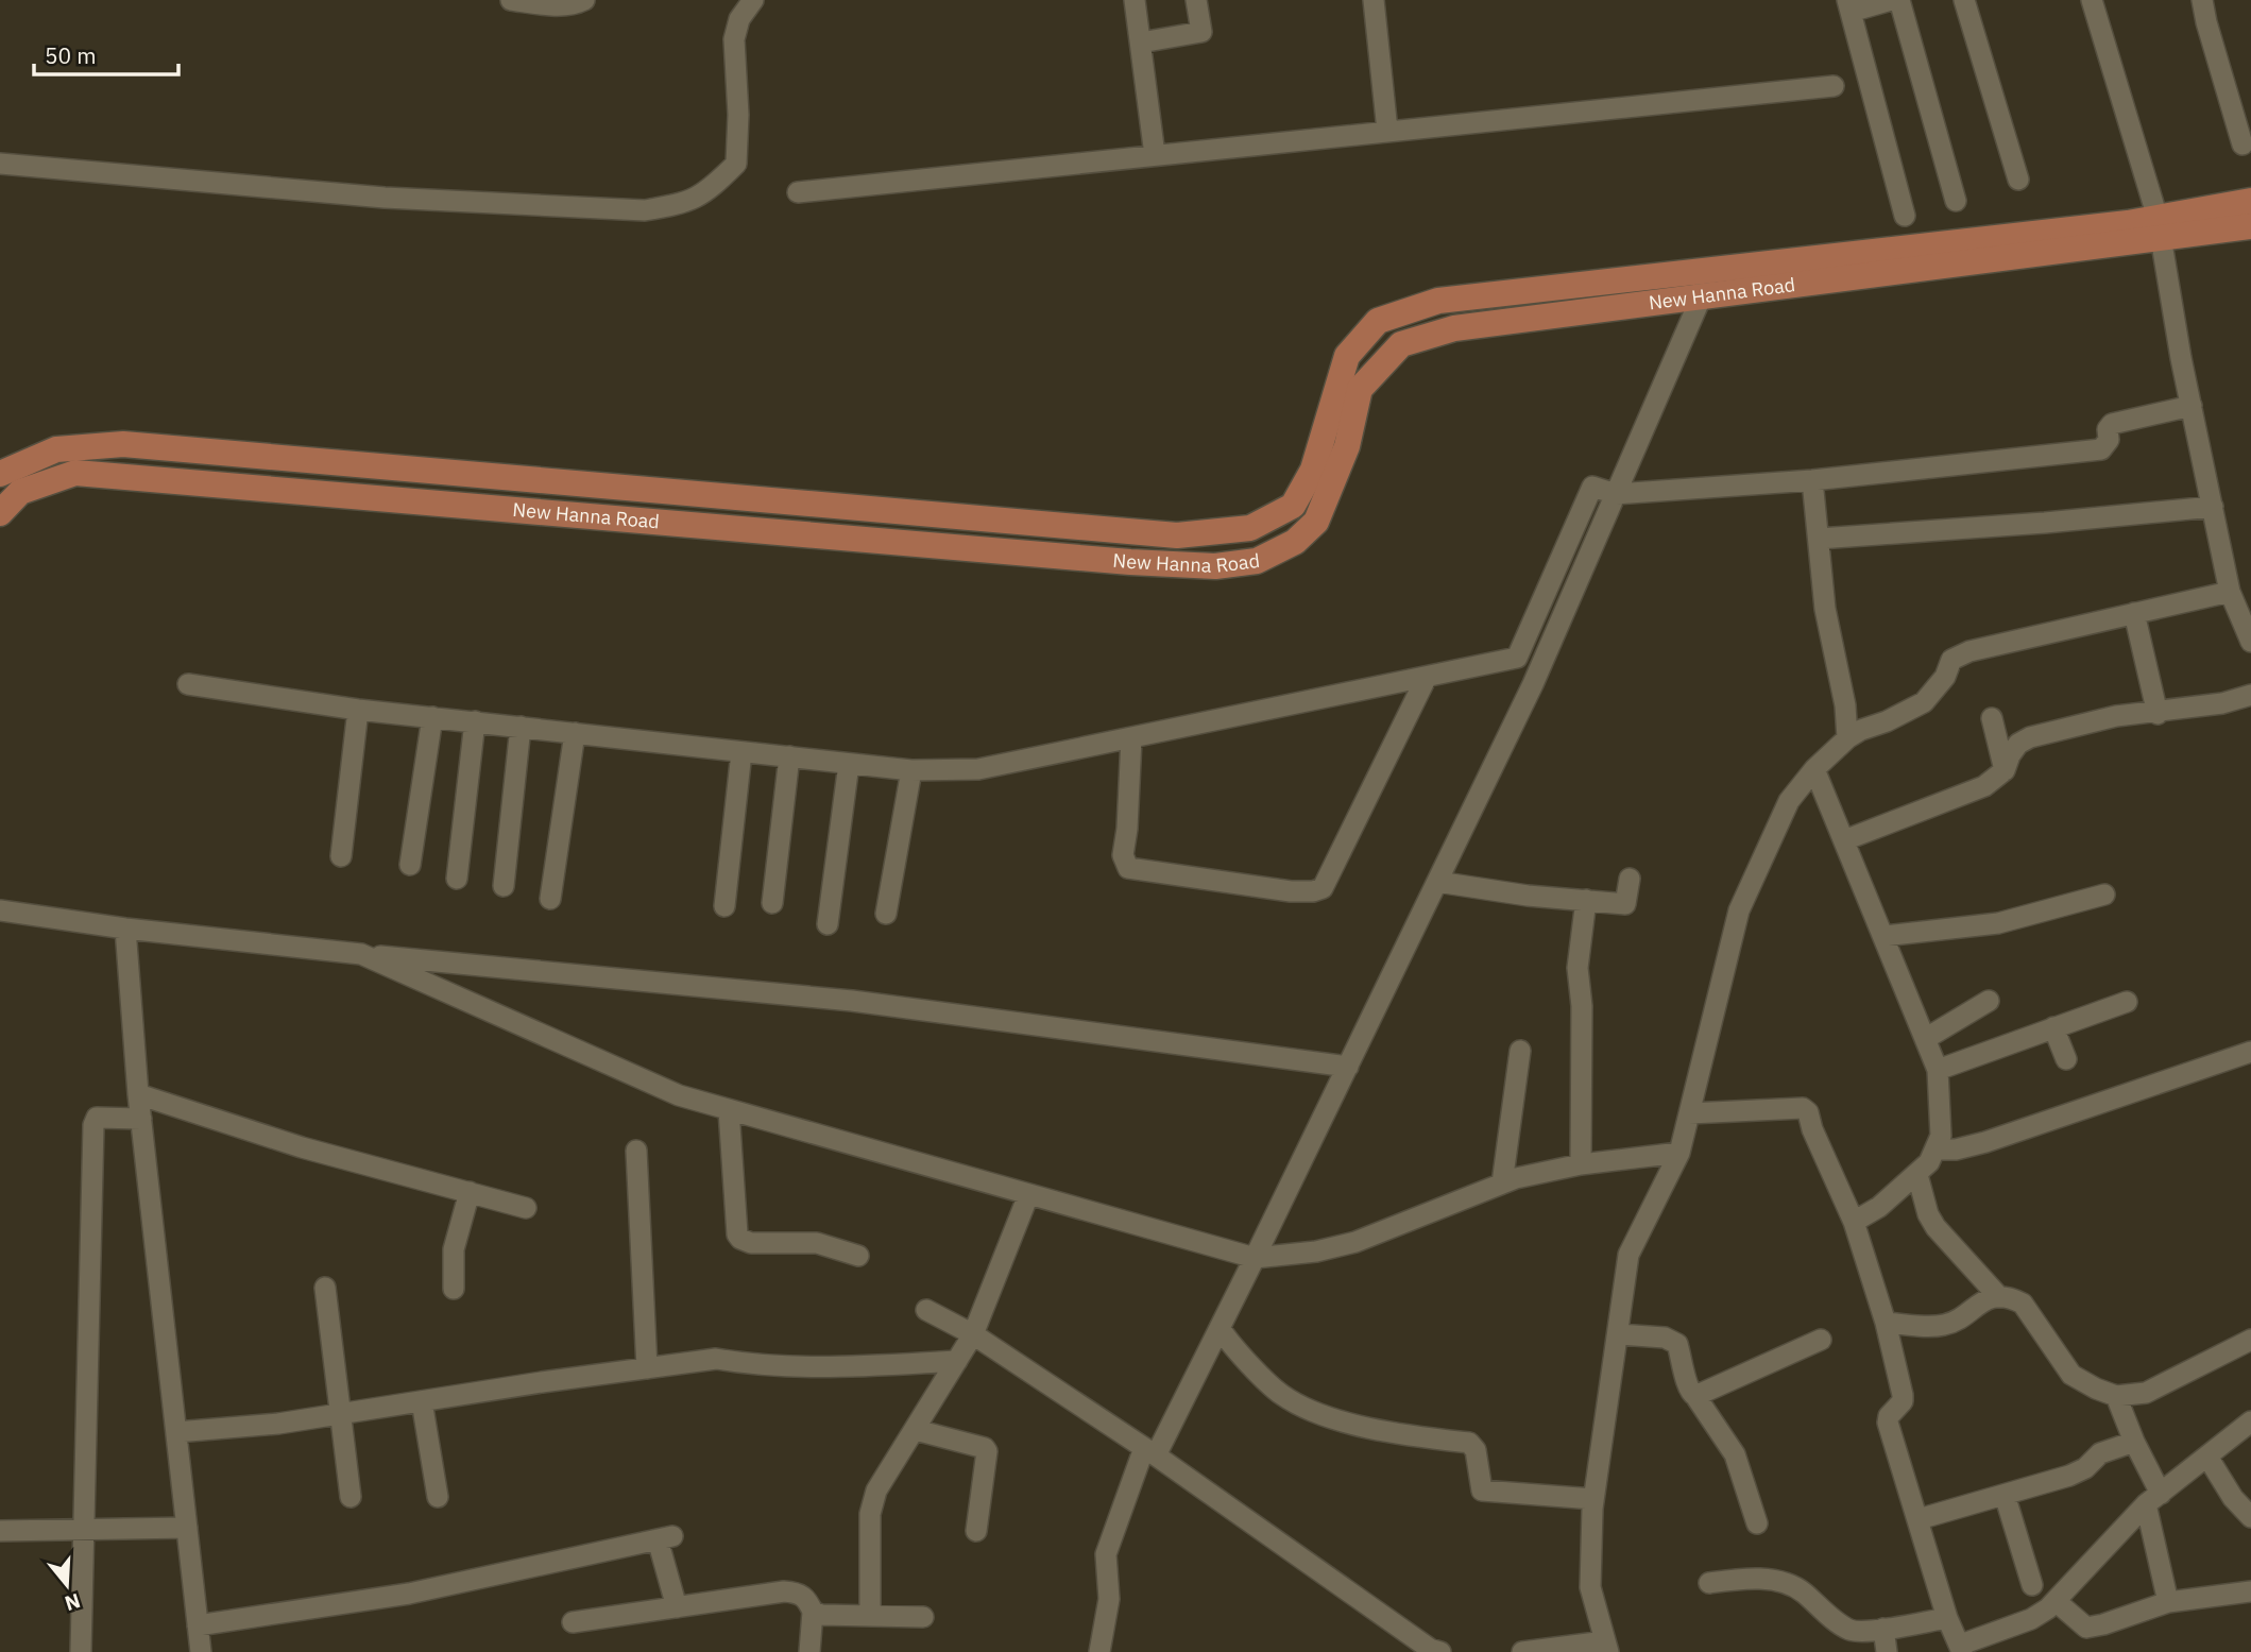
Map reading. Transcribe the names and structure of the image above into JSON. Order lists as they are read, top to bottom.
{
  "streets": {
    "main road": ["New Hanna Road"]
  },
  "scale_bar": "50 m",
  "north": "bottom"
}
